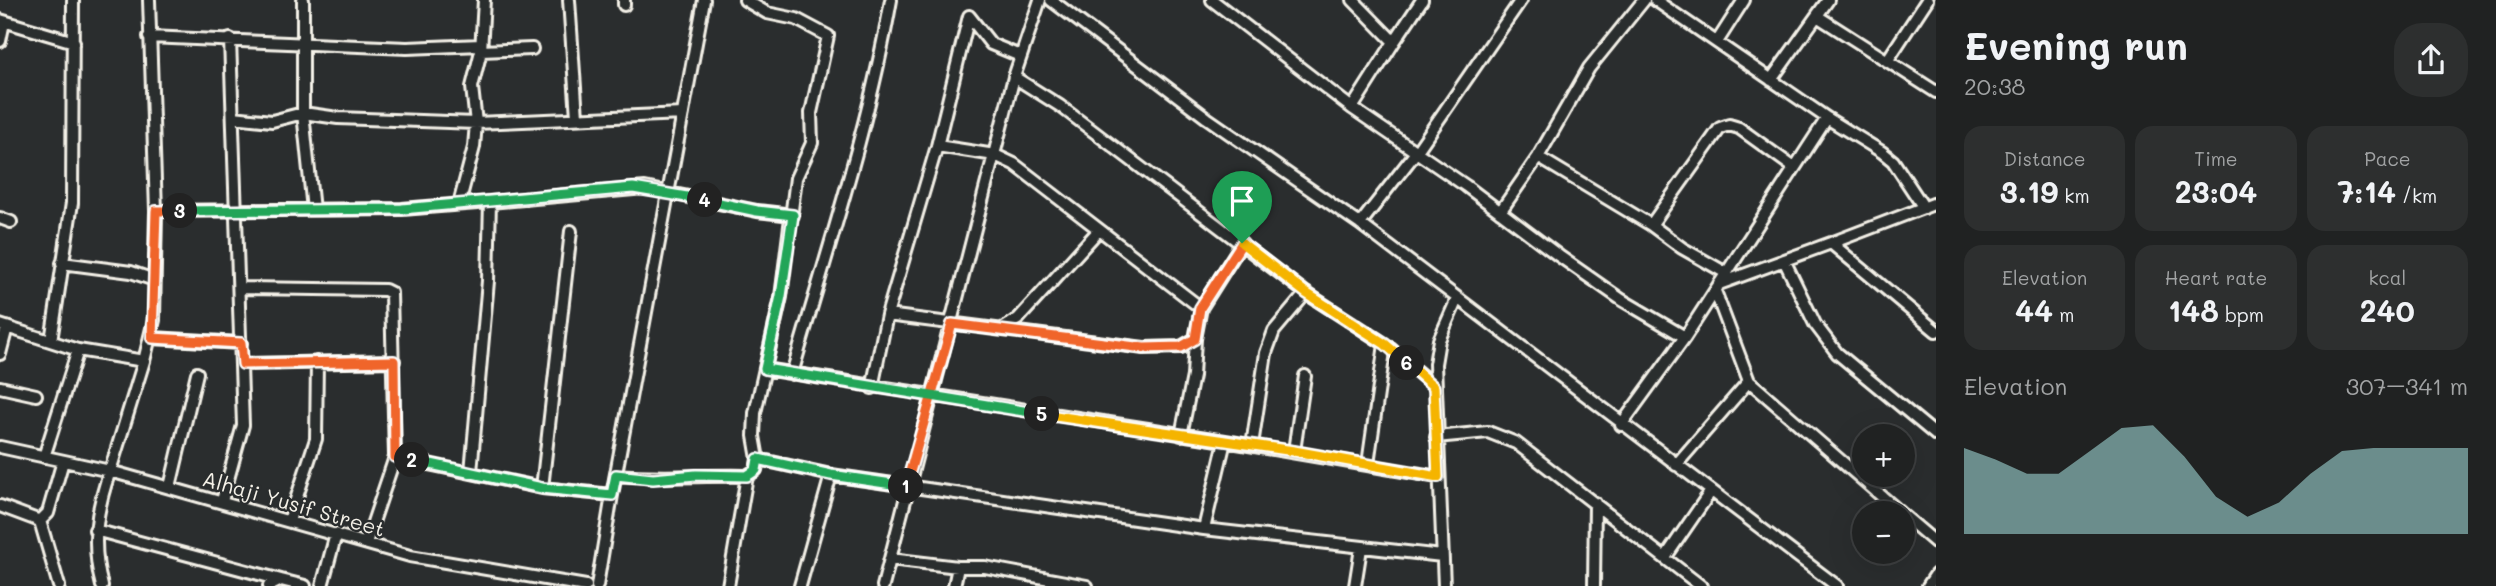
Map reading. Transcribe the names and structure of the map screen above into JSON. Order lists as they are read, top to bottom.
{
  "streets": {
    "street": ["Alhaji Yusif Street"]
  },
  "page": {
    "heading": ["Evening run", "20:38"],
    "stats": [
      ["Distance", "3.19 km"],
      ["Time", "23:04"],
      ["Pace", "7:14 /km"],
      ["Elevation", "44 m"],
      ["Heart rate", "148 bpm"],
      ["kcal", "240"]
    ],
    "pins": [
      "4",
      "3",
      "6",
      "5",
      "2",
      "1"
    ],
    "chart": ["Elevation", "307–341 m"],
    "map_buttons": ["+", "−"]
  }
}
